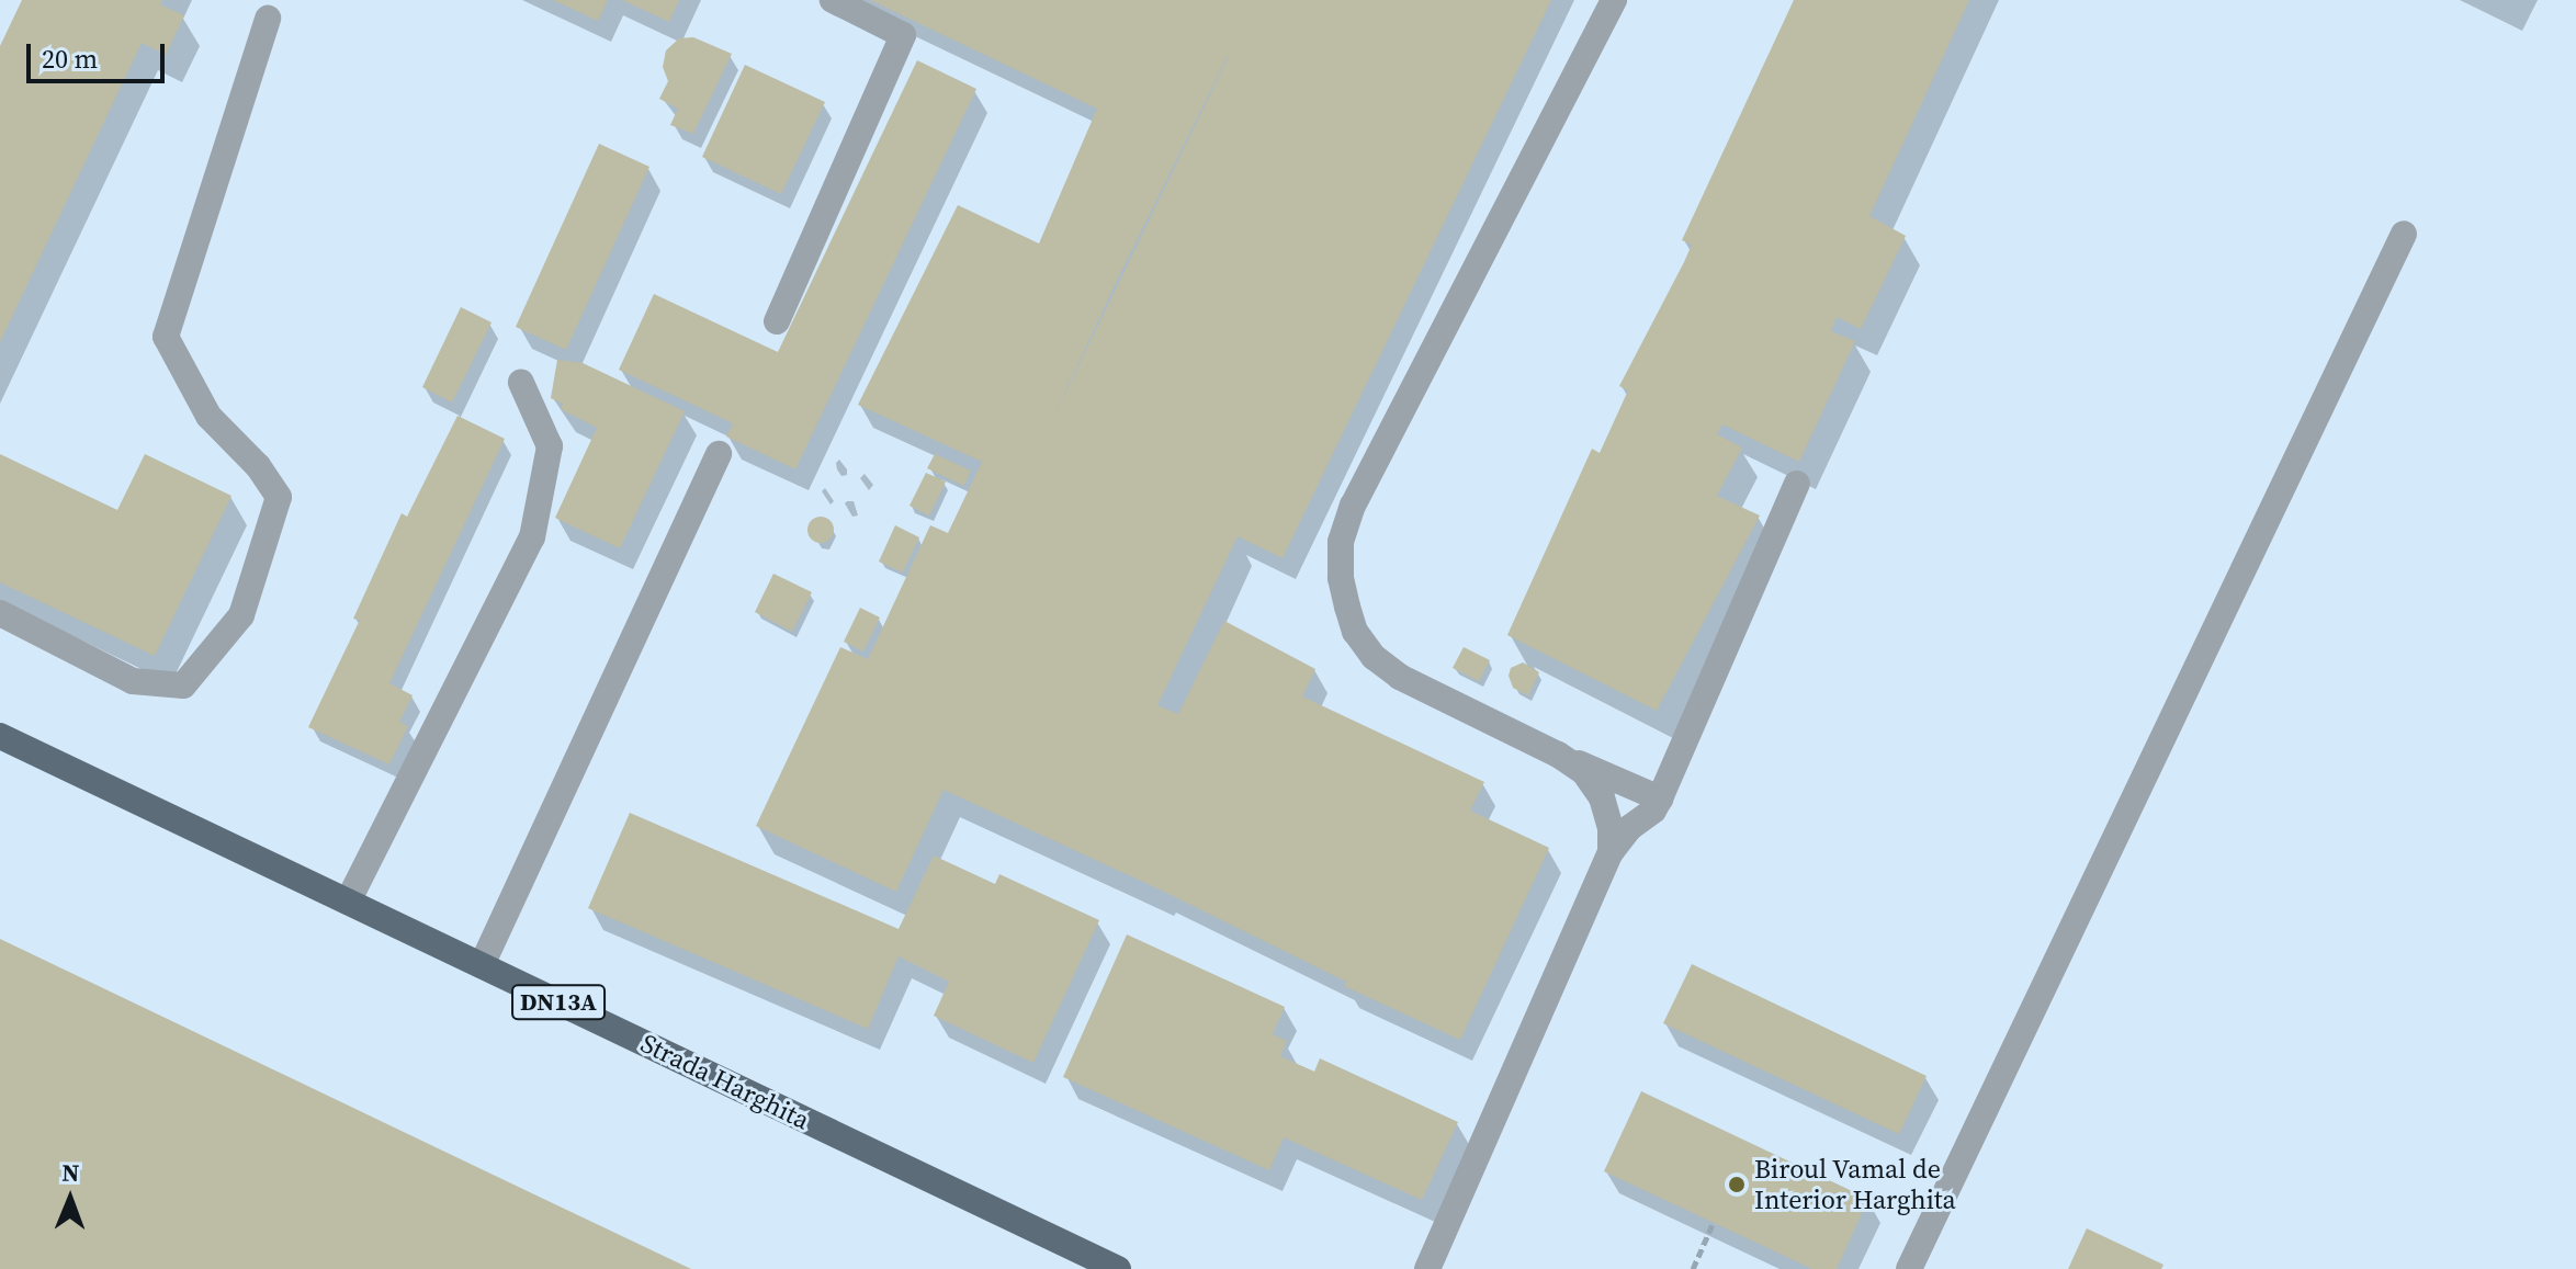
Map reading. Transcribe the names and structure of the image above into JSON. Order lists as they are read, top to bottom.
{
  "streets": {
    "main road": ["DN13A", "Strada Harghita"]
  },
  "places": ["Biroul Vamal de Interior Harghita"],
  "scale_bar": "20 m",
  "north": "top"
}
